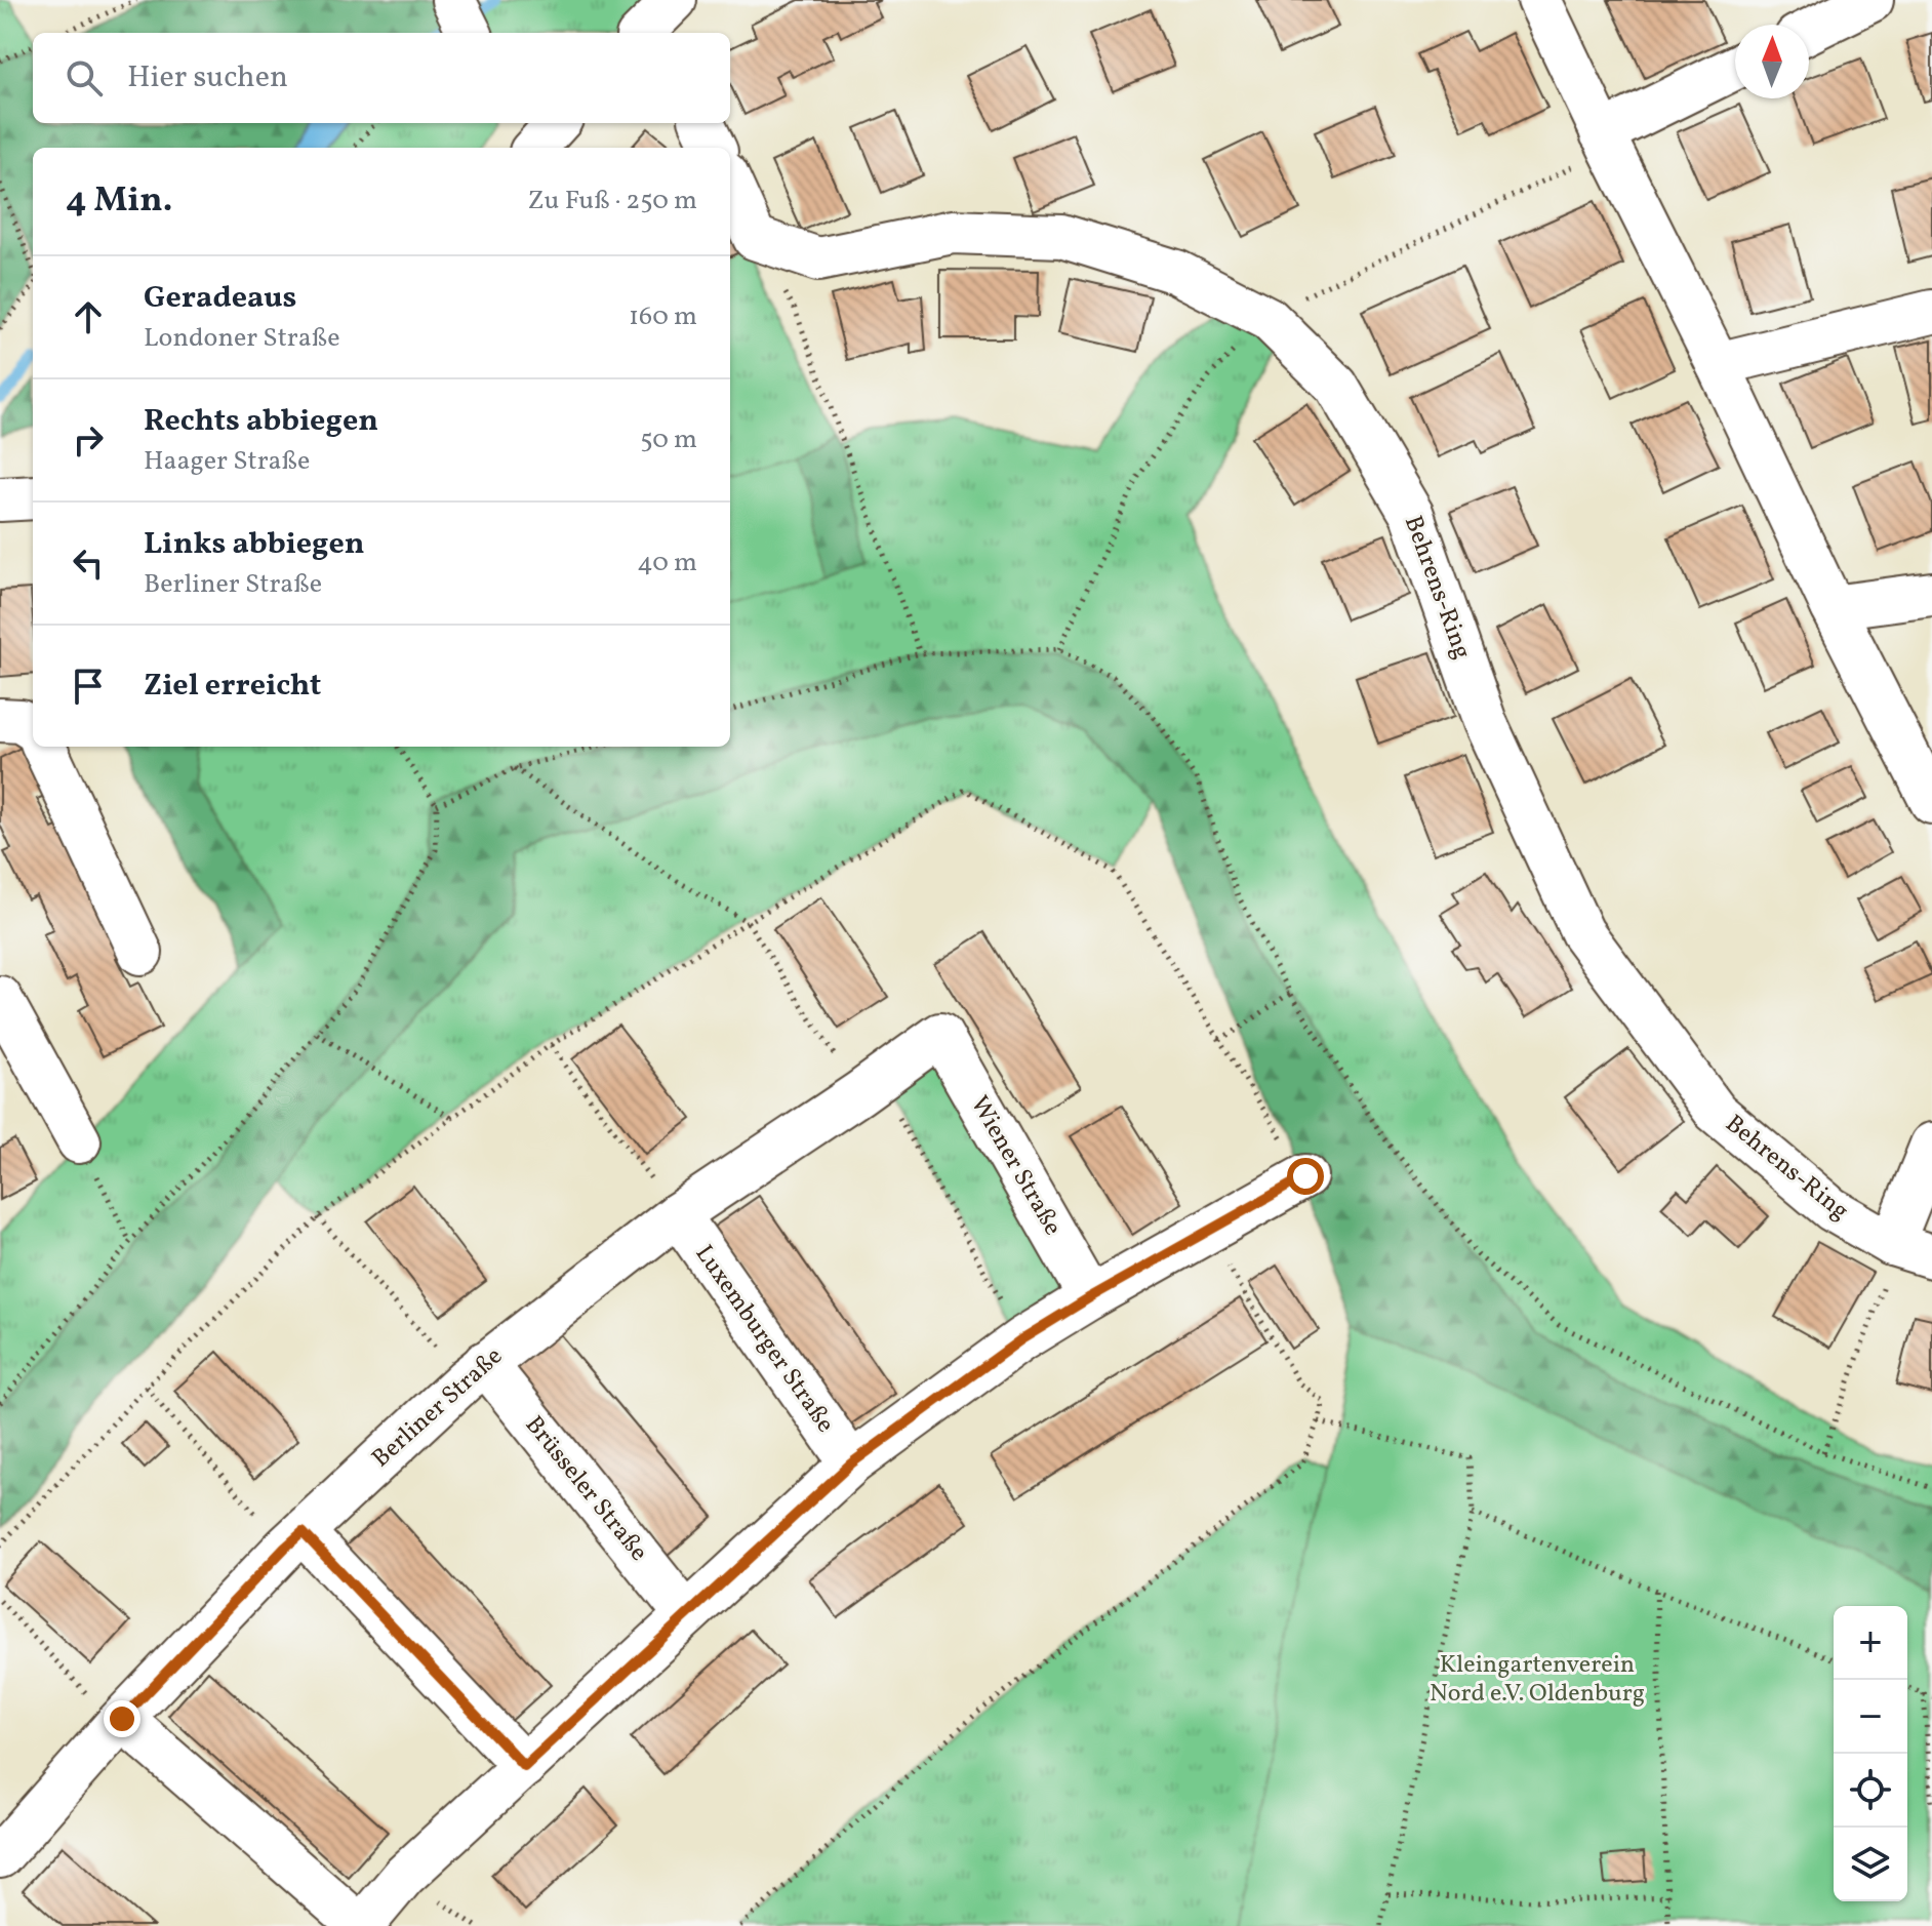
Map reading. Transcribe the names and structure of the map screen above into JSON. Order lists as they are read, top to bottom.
{
  "streets": {
    "street": [
      "Behrens-Ring",
      "Wiener Straße",
      "Luxemburger Straße",
      "Berliner Straße",
      "Brüsseler Straße"
    ]
  },
  "crossings": [
    ["Wiener Straße", "Berliner Straße"],
    ["Luxemburger Straße", "Berliner Straße"],
    ["Berliner Straße", "Brüsseler Straße"]
  ],
  "parks": ["Kleingartenverein Nord e.V. Oldenburg"],
  "north": "top",
  "page": {
    "search": "Hier suchen",
    "heading": ["4 Min.", "Zu Fuß · 250 m"],
    "list": [
      ["Geradeaus", "Londoner Straße", "160 m"],
      ["Rechts abbiegen", "Haager Straße", "50 m"],
      ["Links abbiegen", "Berliner Straße", "40 m"],
      "Ziel erreicht"
    ],
    "map_buttons": ["+", "−"]
  }
}
